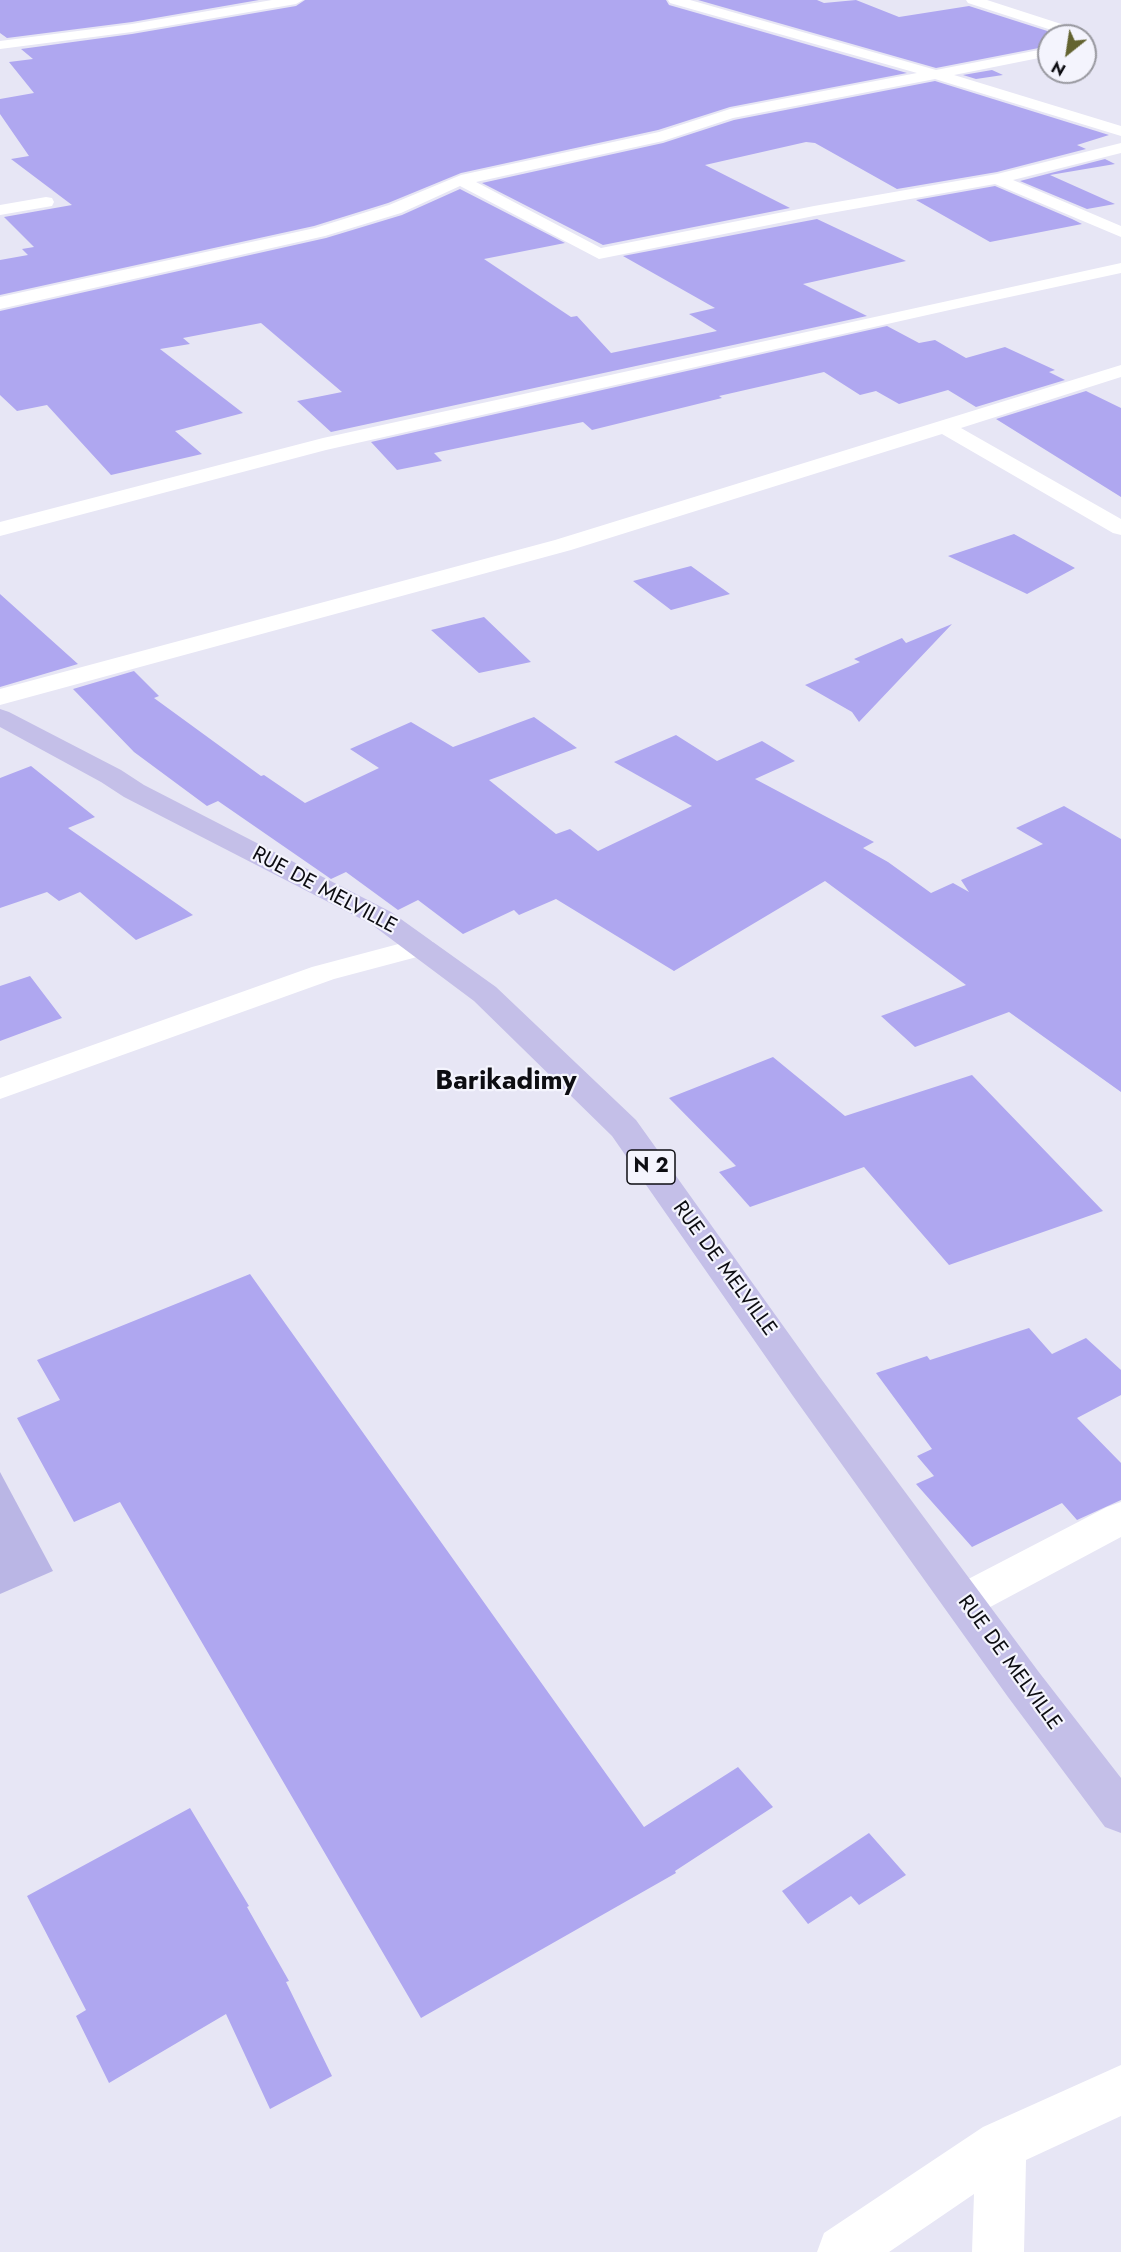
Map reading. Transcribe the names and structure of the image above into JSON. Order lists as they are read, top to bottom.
{
  "streets": {
    "main road": ["RUE DE MELVILLE", "N 2"]
  },
  "districts": ["Barikadimy"],
  "north": "bottom left"
}
